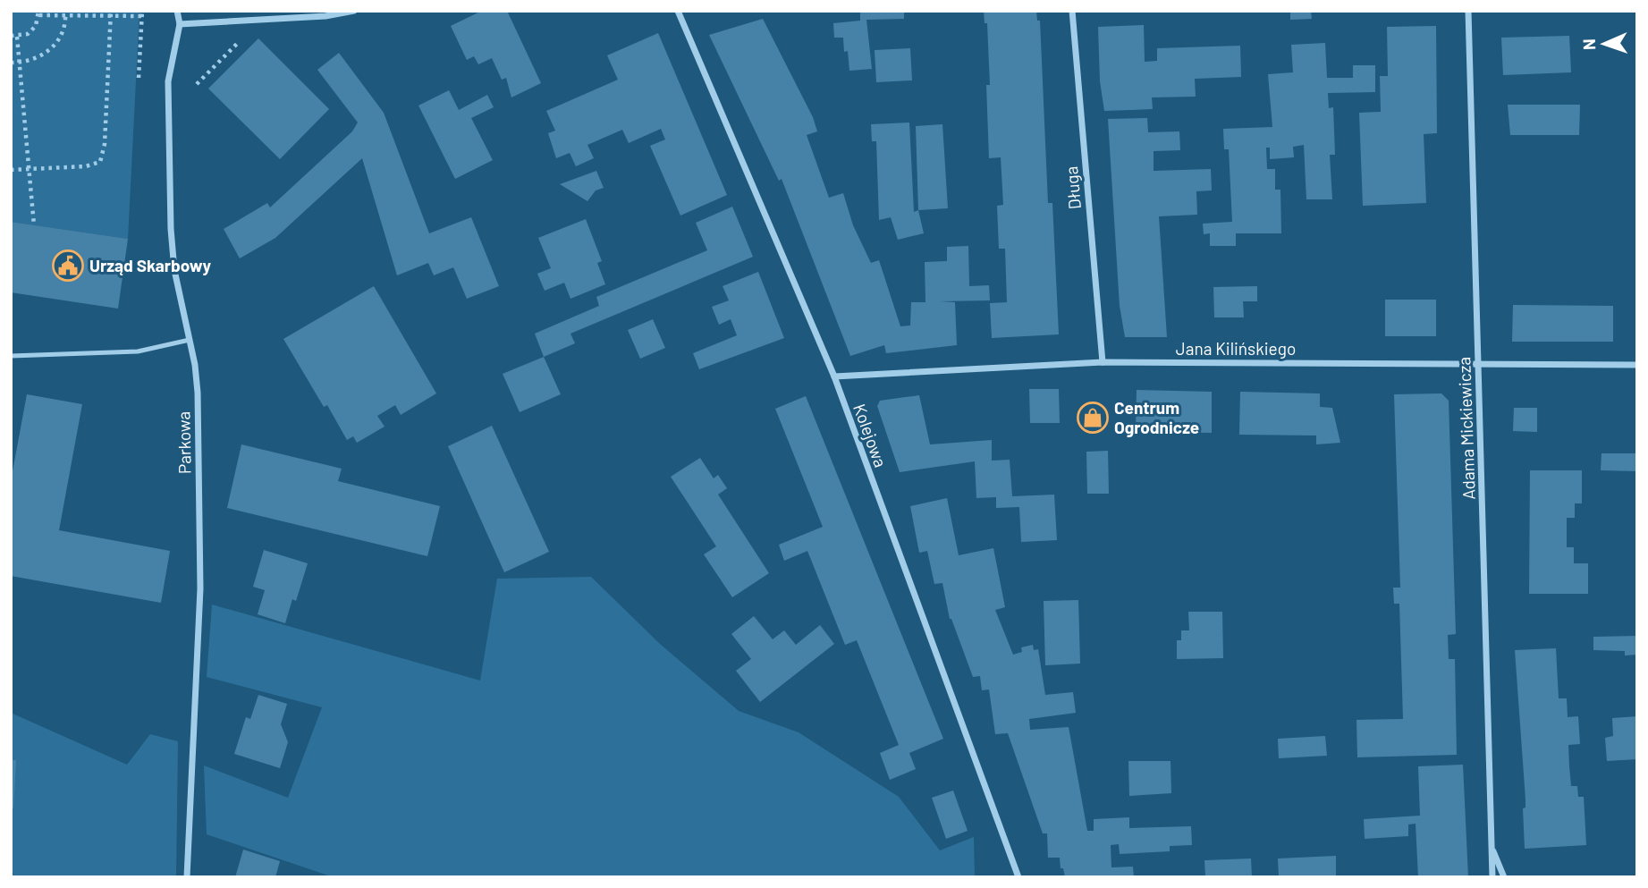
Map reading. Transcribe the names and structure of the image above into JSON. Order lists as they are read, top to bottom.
{
  "streets": {
    "street": [
      "Długa",
      "Jana Kilińskiego",
      "Adama Mickiewicza",
      "Kolejowa",
      "Parkowa"
    ]
  },
  "crossings": [
    ["Długa", "Jana Kilińskiego"],
    ["Jana Kilińskiego", "Adama Mickiewicza"],
    ["Jana Kilińskiego", "Kolejowa"]
  ],
  "places": {
    "public building": ["Urząd Skarbowy"],
    "shop": ["Centrum Ogrodnicze"]
  },
  "north": "left"
}
